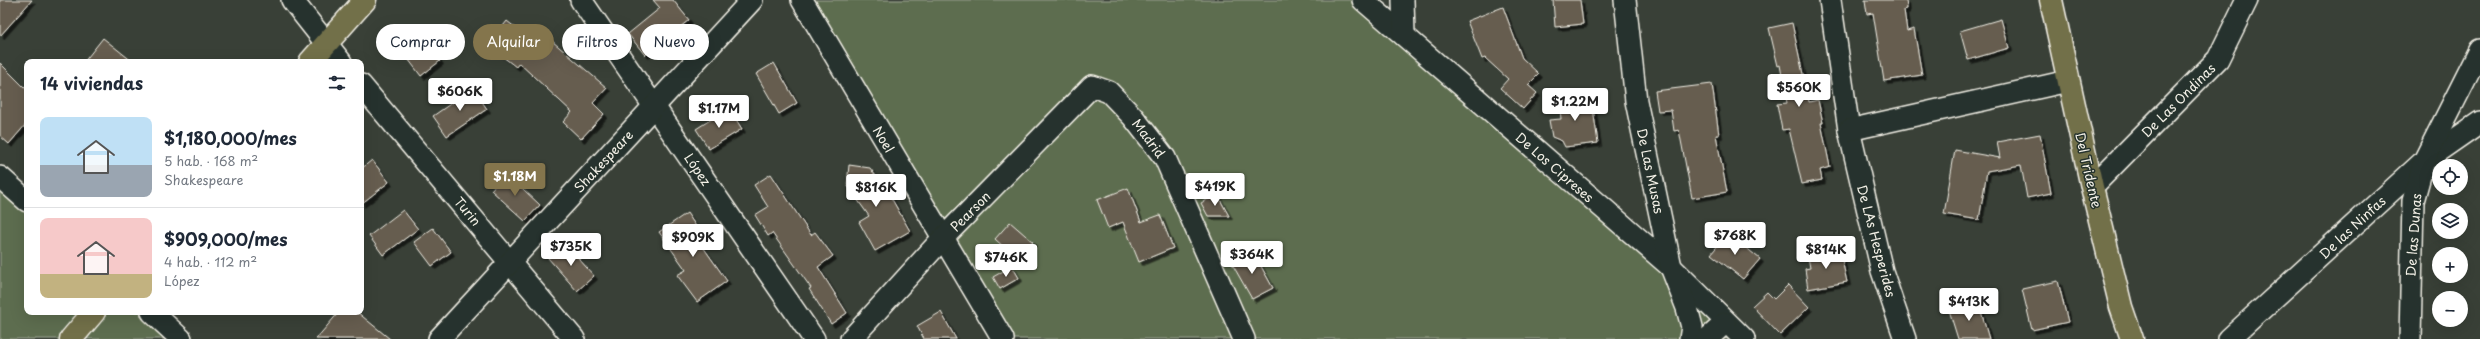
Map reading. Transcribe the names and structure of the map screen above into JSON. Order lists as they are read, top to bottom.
{
  "streets": {
    "main road": ["Del Tridente"],
    "street": [
      "De Las Ondinas",
      "Madrid",
      "Noel",
      "Shakespeare",
      "De Los Cipreses",
      "López",
      "De Las Musas",
      "Turin",
      "Pearson",
      "De las Ninfas",
      "De las Dunas",
      "De LAs Hesperides"
    ]
  },
  "crossings": [
    ["De Las Ondinas", "Del Tridente"],
    ["Madrid", "Pearson"],
    ["Noel", "Pearson"],
    ["Shakespeare", "López"],
    ["Shakespeare", "Turin"],
    ["De Los Cipreses", "De Las Musas"],
    ["De las Ninfas", "De las Dunas"]
  ],
  "page": {
    "chip": [
      "Comprar",
      "Alquilar",
      "Filtros",
      "Nuevo"
    ],
    "heading": "14 viviendas",
    "price": [
      "$560K",
      "$606K",
      "$1.22M",
      "$1.17M",
      "$1.18M",
      "$419K",
      "$816K",
      "$768K",
      "$909K",
      "$735K",
      "$814K",
      "$364K",
      "$746K",
      "$413K"
    ],
    "list": [
      {
        "name": "$1,180,000/mes",
        "note": "5 hab. · 168 m² · Shakespeare"
      },
      {
        "name": "$909,000/mes",
        "note": "4 hab. · 112 m² · López"
      }
    ],
    "map_buttons": ["+", "−"]
  }
}
